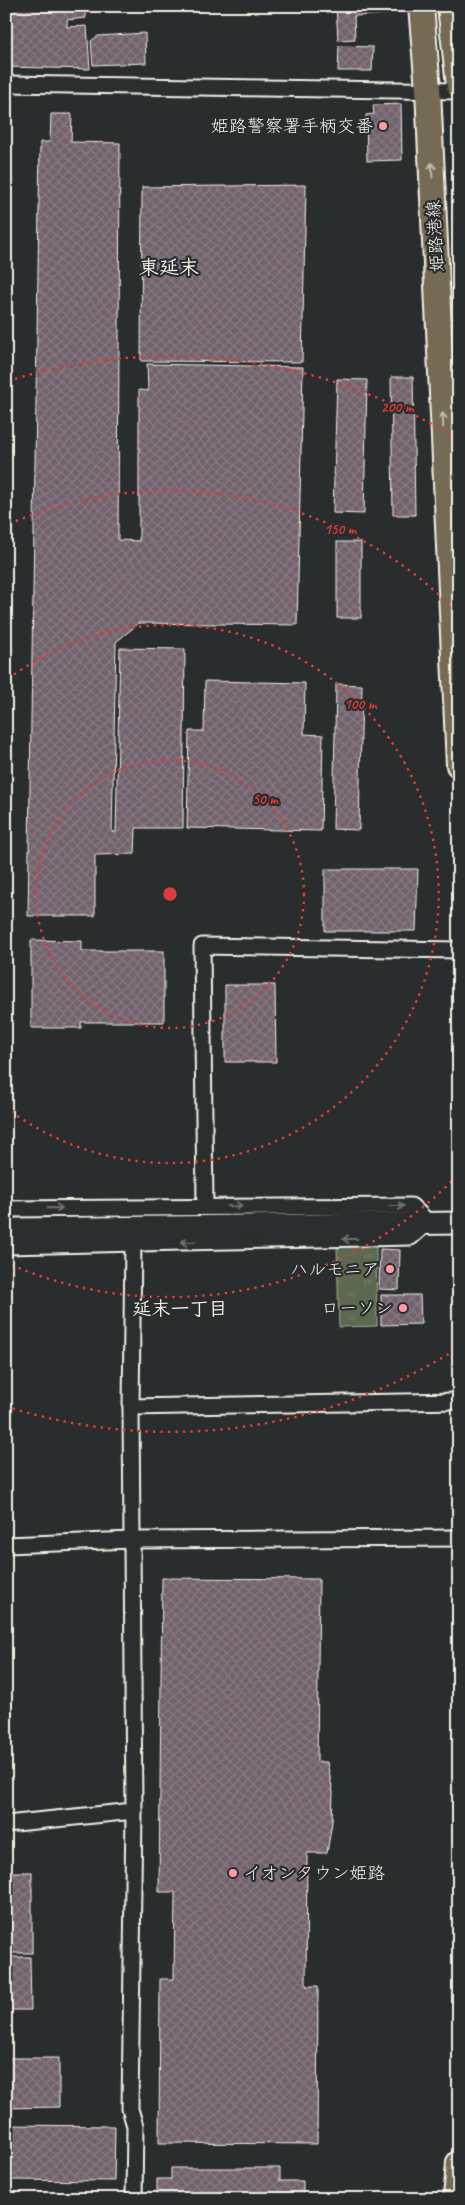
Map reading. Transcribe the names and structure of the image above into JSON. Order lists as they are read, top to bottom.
{
  "streets": {
    "main road": ["姫路港線"]
  },
  "one_way": ["姫路港線"],
  "districts": ["東延末", "延末一丁目"],
  "places": [
    "姫路警察署手柄交番",
    "ハルモニア",
    "ローソン",
    "イオンタウン姫路"
  ],
  "rings": [
    "200 m",
    "150 m",
    "100 m",
    "50 m"
  ]
}
